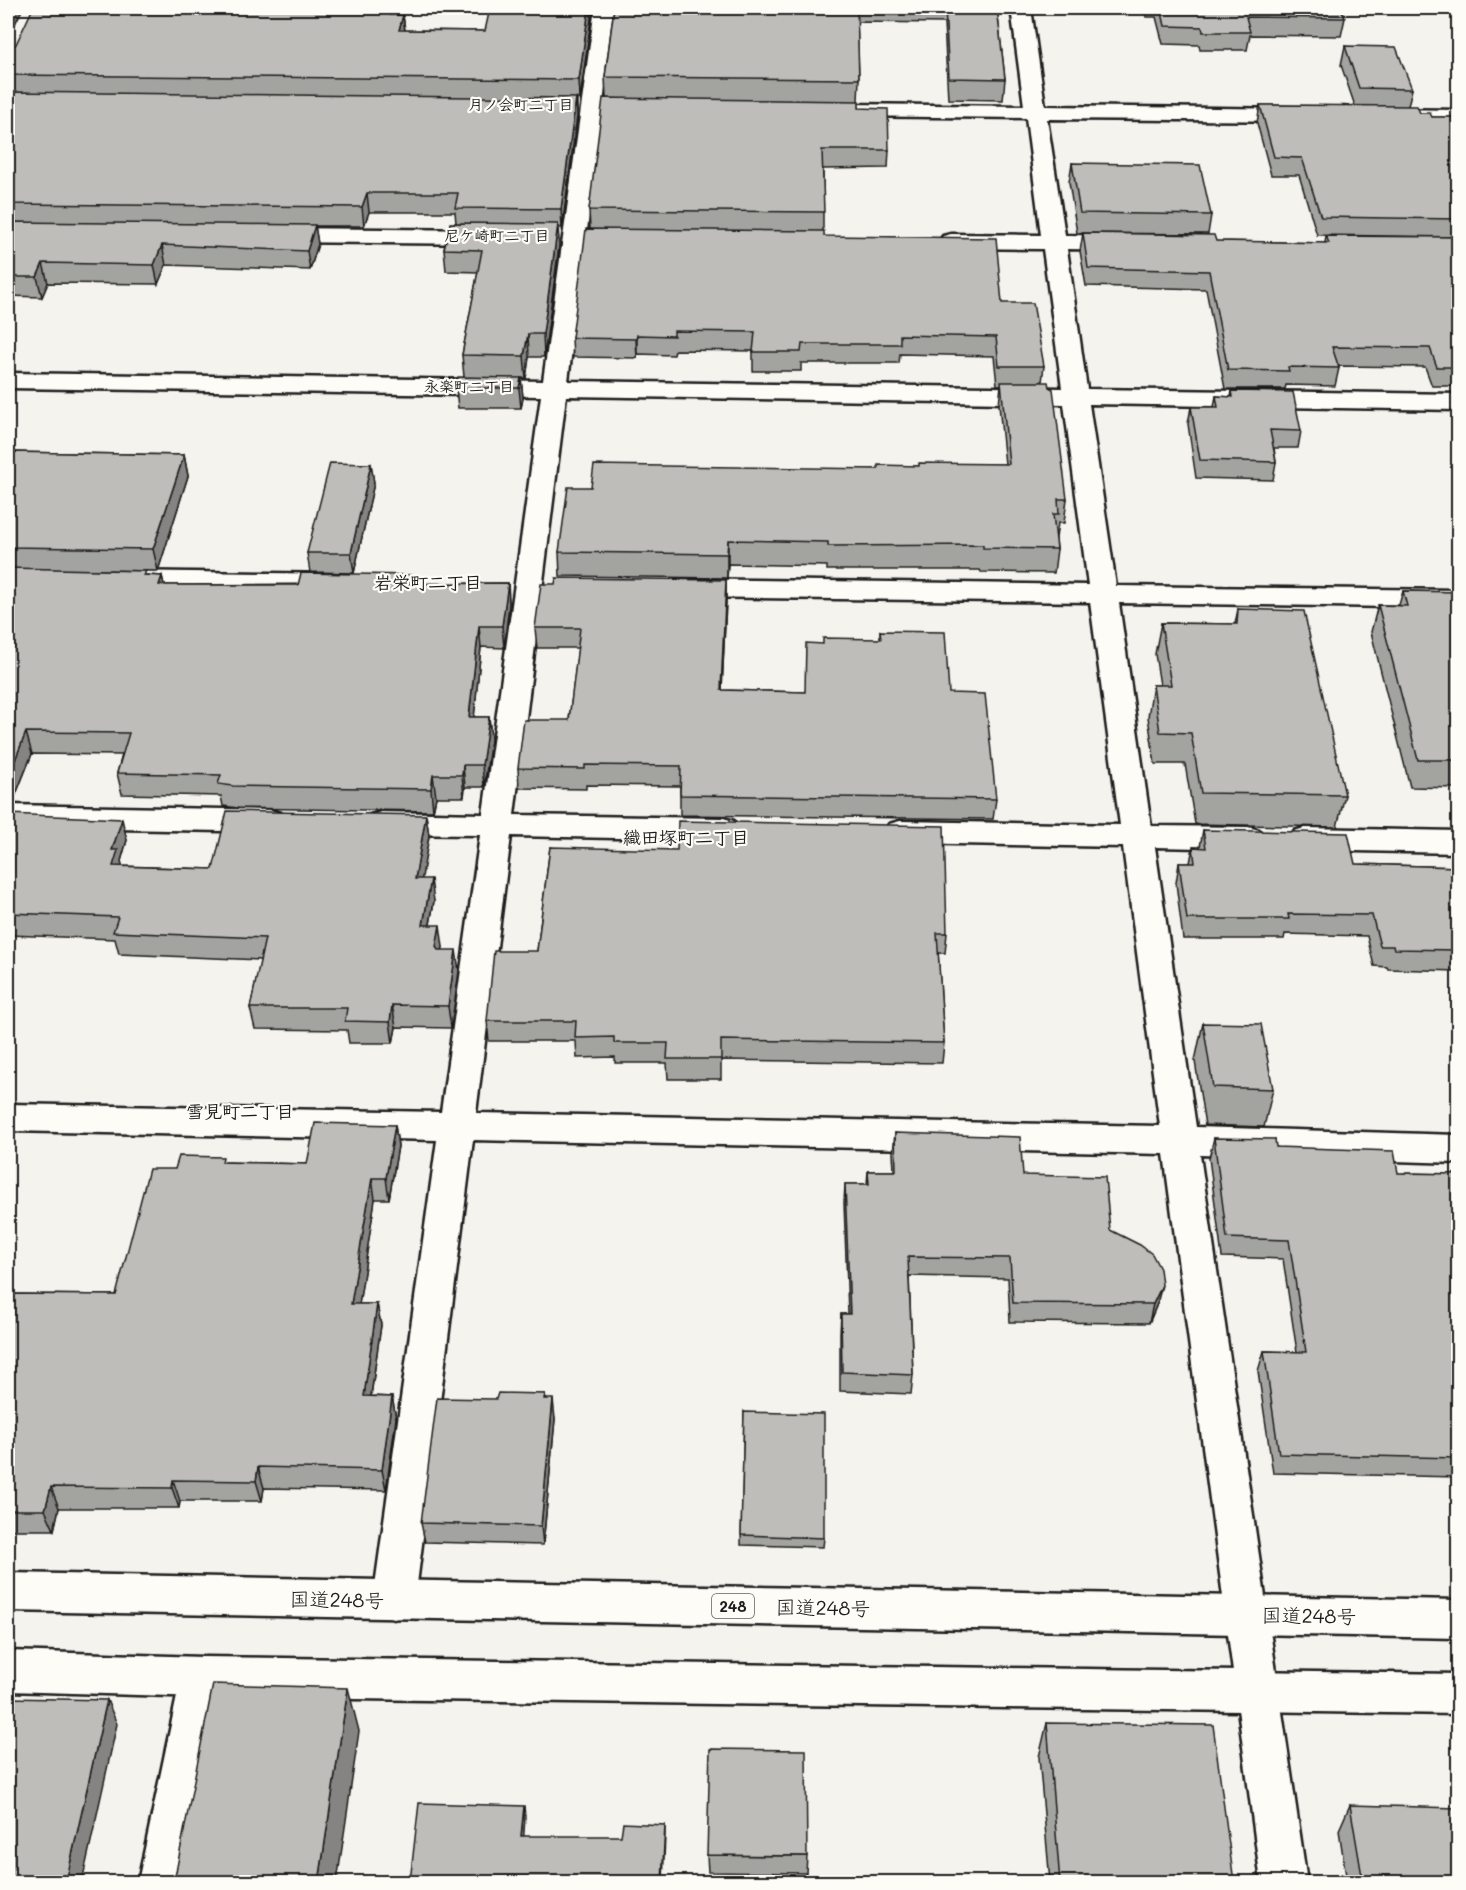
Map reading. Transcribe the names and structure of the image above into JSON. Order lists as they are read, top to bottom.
{
  "streets": {
    "main road": ["国道248号", "248"]
  },
  "districts": [
    "月ノ会町二丁目",
    "尼ケ崎町二丁目",
    "永楽町二丁目",
    "岩栄町二丁目",
    "織田塚町二丁目",
    "雪見町二丁目"
  ]
}
